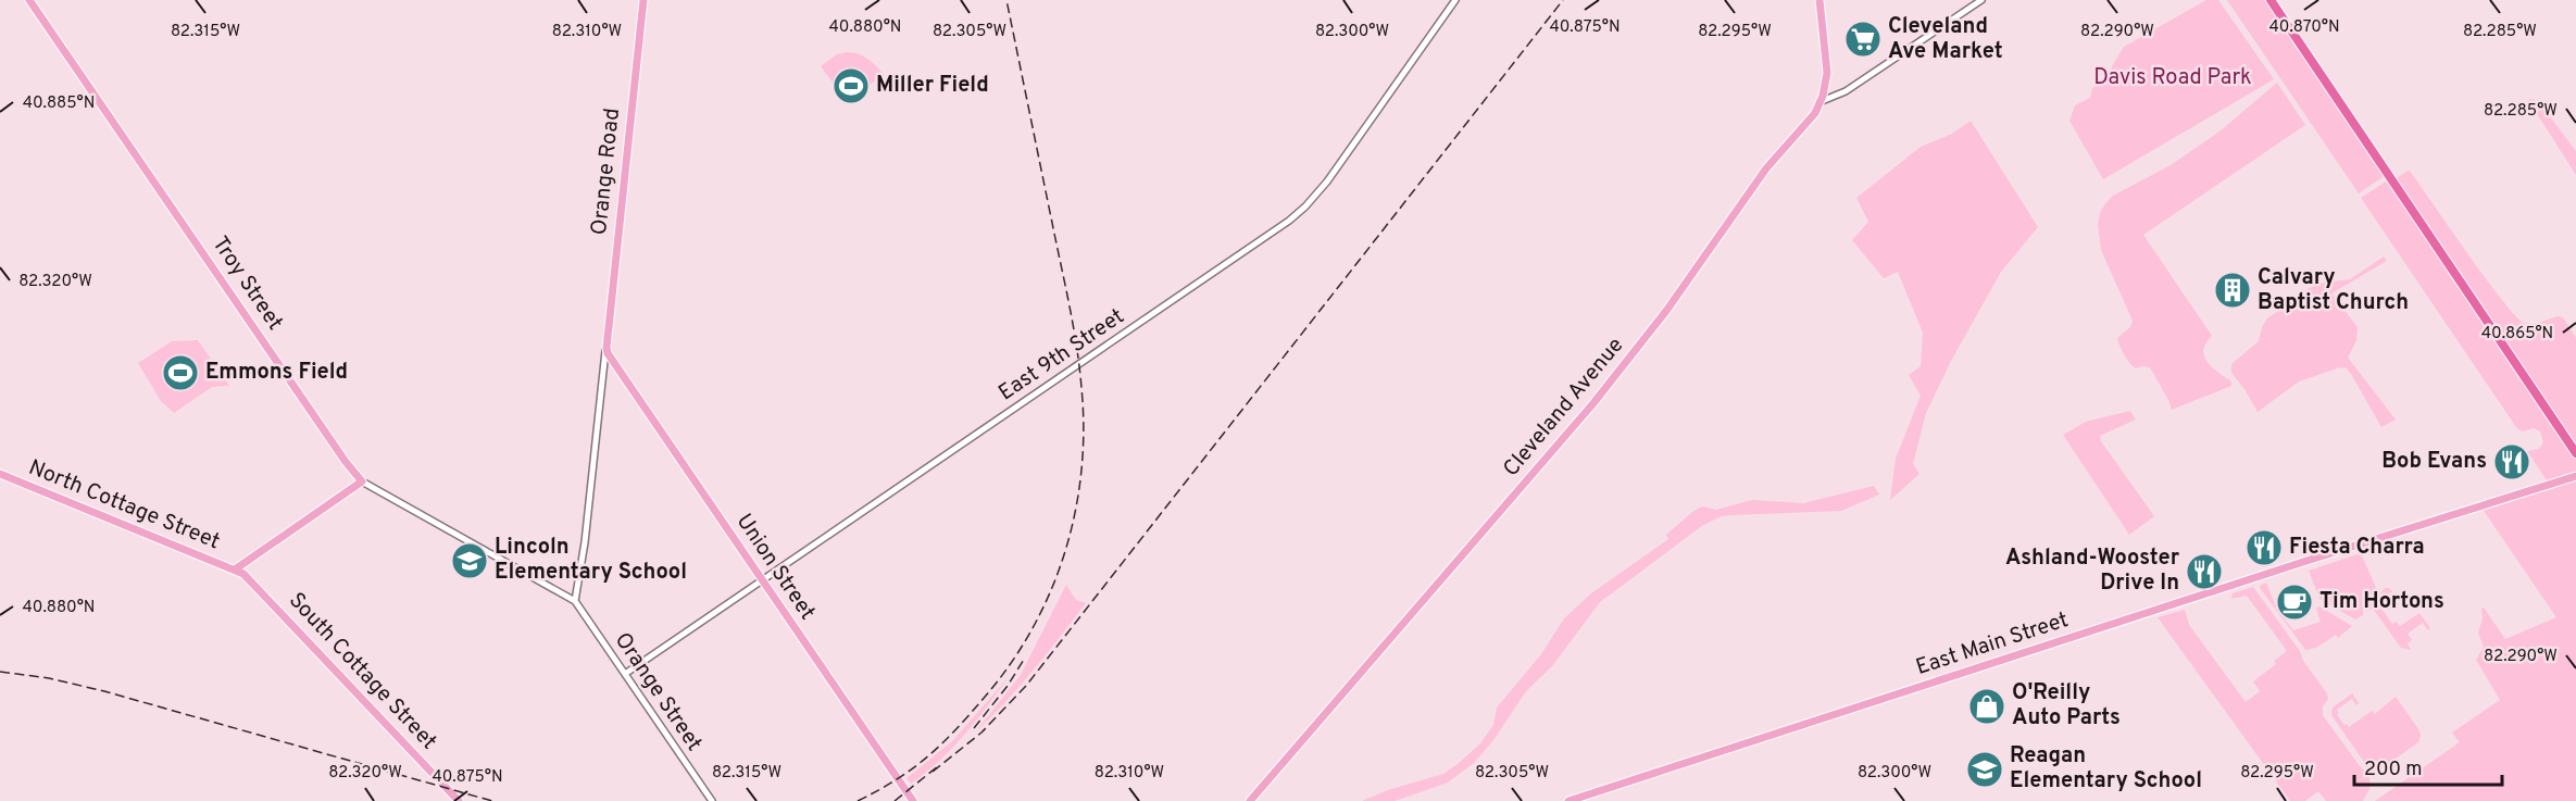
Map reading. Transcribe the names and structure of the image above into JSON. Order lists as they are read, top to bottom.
{
  "streets": {
    "main road": [
      "Orange Road",
      "Troy Street",
      "Cleveland Avenue",
      "North Cottage Street",
      "Union Street",
      "East Main Street",
      "South Cottage Street"
    ],
    "street": ["East 9th Street", "Orange Street"]
  },
  "crossings": [
    ["Orange Road", "Troy Street"],
    ["Orange Road", "Union Street"],
    ["Orange Road", "Orange Street"],
    ["Troy Street", "Orange Street"],
    ["East 9th Street", "Union Street"],
    ["East 9th Street", "Orange Street"],
    ["North Cottage Street", "South Cottage Street"]
  ],
  "parks": ["Davis Road Park"],
  "places": {
    "supermarket": ["Cleveland Ave Market"],
    "sports": ["Miller Field", "Emmons Field"],
    "building": ["Calvary Baptist Church"],
    "restaurant": ["Bob Evans", "Fiesta Charra", "Ashland-Wooster Drive In"],
    "school or university": ["Lincoln Elementary School", "Reagan Elementary School"],
    "cafe": ["Tim Hortons"],
    "shop": ["O'Reilly Auto Parts"]
  },
  "scale_bar": "200 m",
  "coordinates": [
    "40.880°N",
    "40.875°N",
    "40.870°N",
    "82.285°W",
    "82.295°W",
    "82.315°W",
    "82.310°W",
    "82.305°W",
    "82.300°W",
    "82.290°W",
    "40.885°N",
    "82.320°W",
    "40.865°N"
  ]
}
